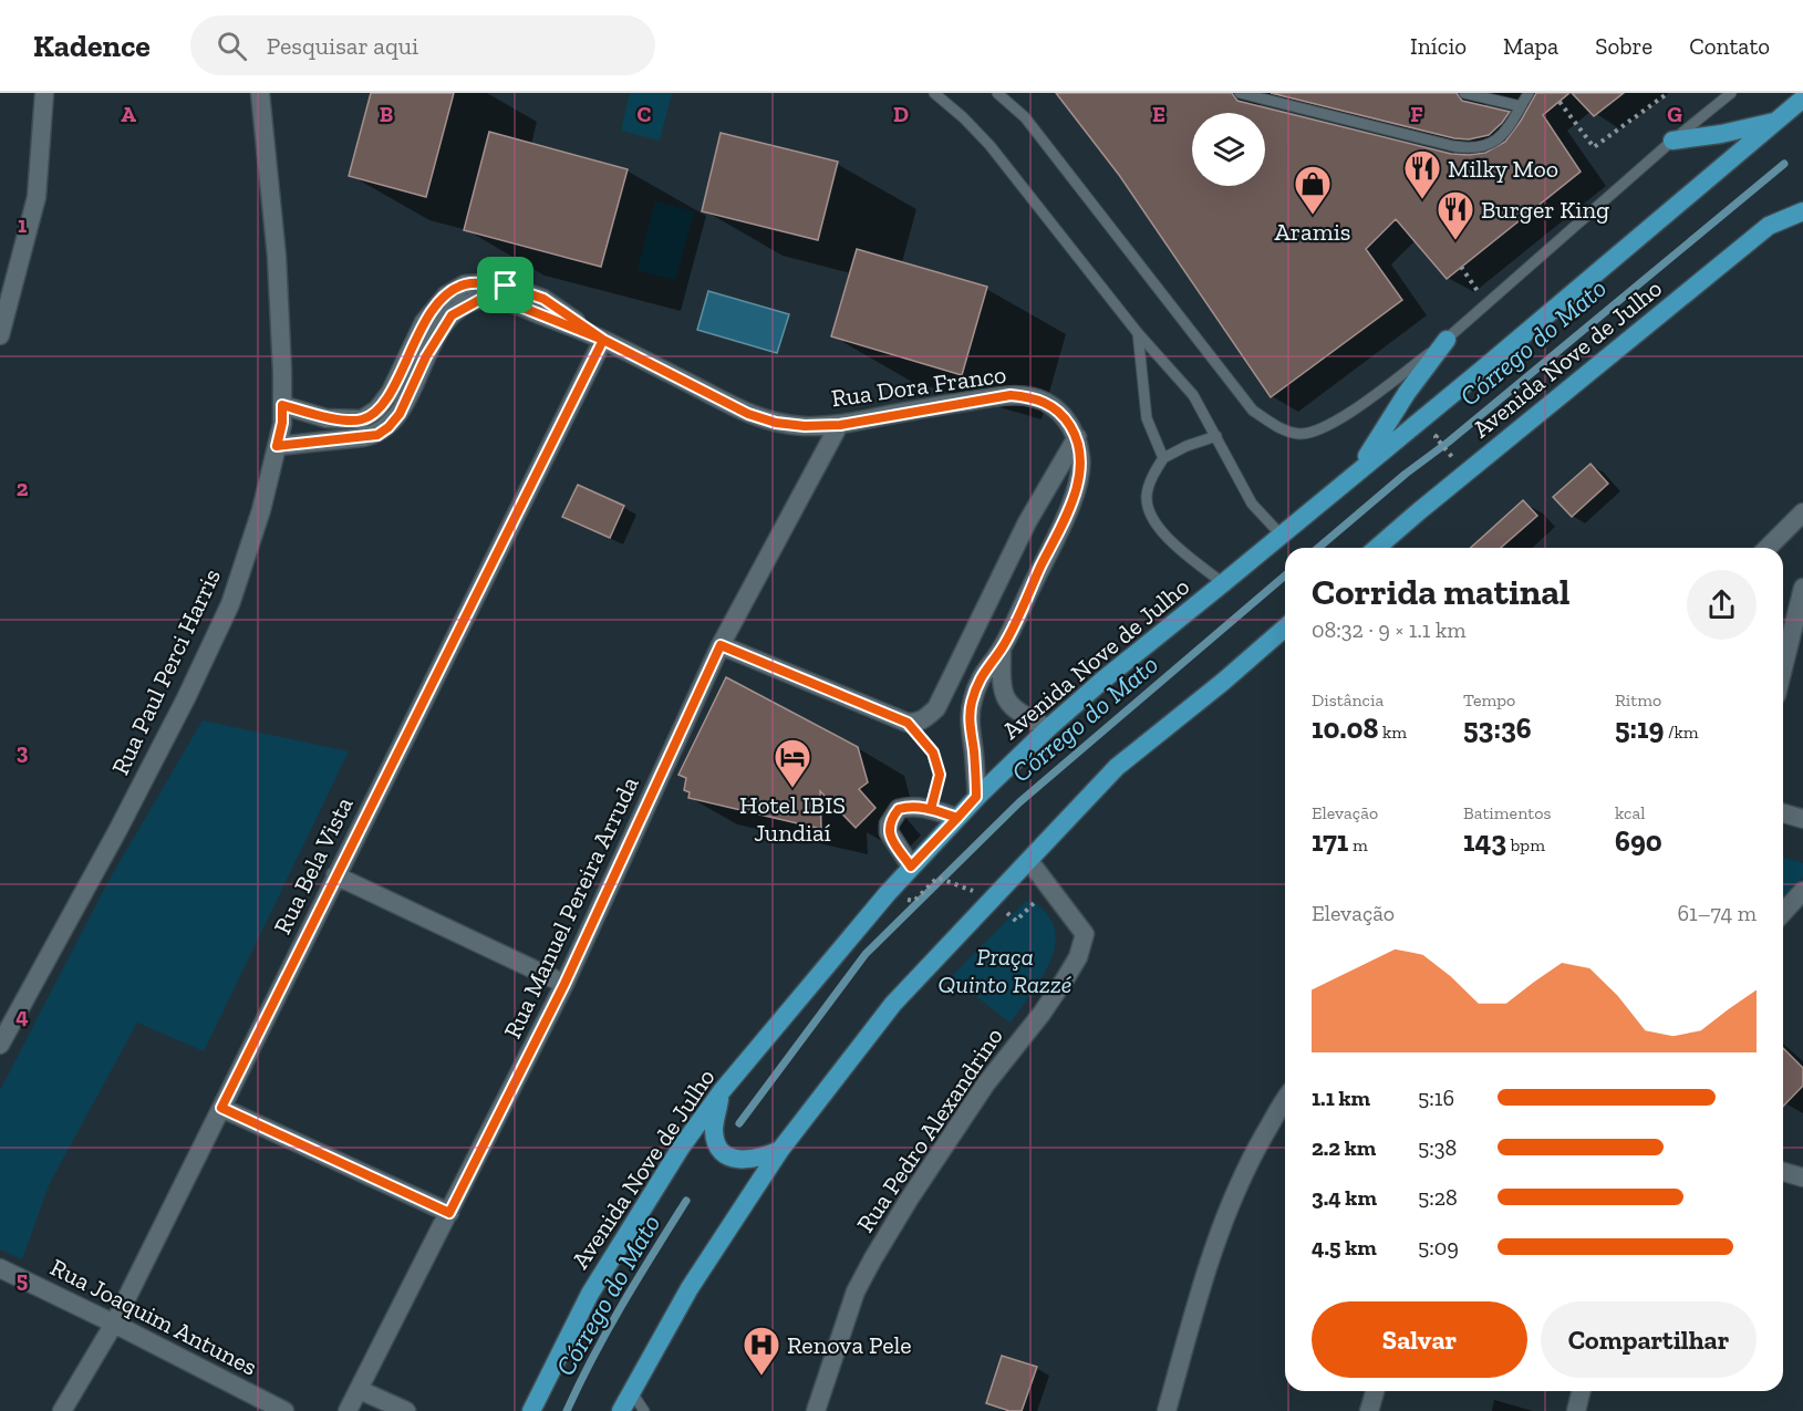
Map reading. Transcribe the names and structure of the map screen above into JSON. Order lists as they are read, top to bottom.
{
  "streets": {
    "main road": ["Avenida Nove de Julho"],
    "street": [
      "Rua Dora Franco",
      "Rua Paul Perci Harris",
      "Rua Bela Vista",
      "Rua Manuel Pereira Arruda",
      "Rua Pedro Alexandrino",
      "Rua Joaquim Antunes"
    ]
  },
  "crossings": [
    ["Rua Dora Franco", "Rua Paul Perci Harris"],
    ["Rua Dora Franco", "Rua Bela Vista"],
    ["Rua Dora Franco", "Rua Manuel Pereira Arruda"],
    ["Rua Bela Vista", "Rua Joaquim Antunes"]
  ],
  "water": ["Córrego do Mato"],
  "parks": ["Praça Quinto Razzé"],
  "places": {
    "restaurant": ["Milky Moo", "Burger King"],
    "shop": ["Aramis"],
    "hotel": ["Hotel IBIS Jundiaí"],
    "hospital": ["Renova Pele"]
  },
  "page": {
    "header": "Kadence",
    "search": "Pesquisar aqui",
    "nav": [
      "Início",
      "Mapa",
      "Sobre",
      "Contato"
    ],
    "heading": ["Corrida matinal", "08:32 · 9 × 1.1 km"],
    "stats": [
      ["Distância", "10.08 km"],
      ["Tempo", "53:36"],
      ["Ritmo", "5:19 /km"],
      ["Elevação", "171 m"],
      ["Batimentos", "143 bpm"],
      ["kcal", "690"]
    ],
    "chart": ["Elevação", "61–74 m"],
    "list": [
      {
        "name": "1.1 km",
        "note": "5:16"
      },
      {
        "name": "2.2 km",
        "note": "5:38"
      },
      {
        "name": "3.4 km",
        "note": "5:28"
      },
      {
        "name": "4.5 km",
        "note": "5:09"
      }
    ],
    "buttons": ["Salvar", "Compartilhar"]
  },
  "grid": {
    "columns": [
      "A",
      "B",
      "C",
      "D",
      "E",
      "F",
      "G"
    ],
    "rows": [
      "1",
      "2",
      "3",
      "4",
      "5"
    ]
  }
}
